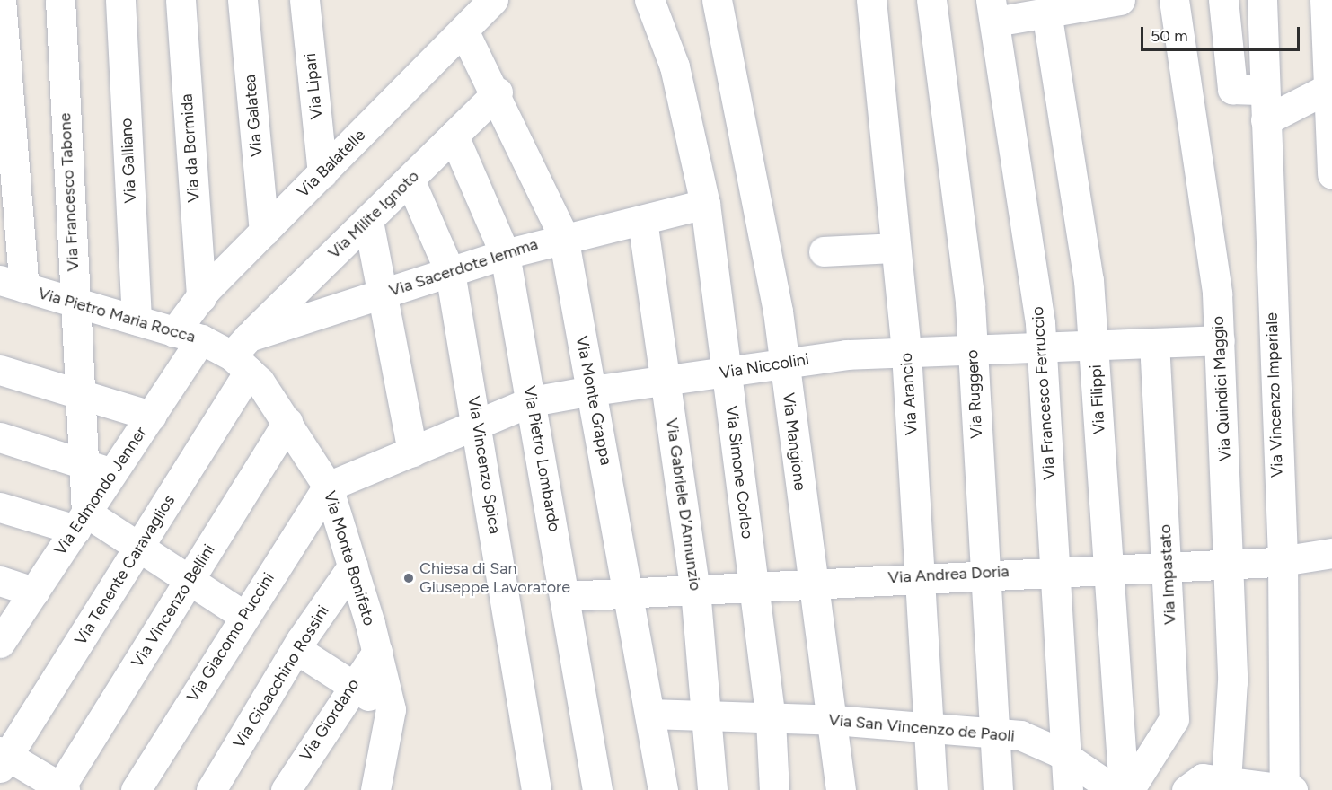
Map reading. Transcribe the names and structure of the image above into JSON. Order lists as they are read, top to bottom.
{
  "streets": {
    "street": [
      "Via Lipari",
      "Via Galatea",
      "Via da Bormida",
      "Via Galliano",
      "Via Balatelle",
      "Via Francesco Tabone",
      "Via Milite Ignoto",
      "Via Sacerdote Iemma",
      "Via Pietro Maria Rocca",
      "Via Niccolini",
      "Via Quindici Maggio",
      "Via Francesco Ferruccio",
      "Via Arancio",
      "Via Ruggero",
      "Via Vincenzo Imperiale",
      "Via Filippi",
      "Via Monte Grappa",
      "Via Mangione",
      "Via Pietro Lombardo",
      "Via Vincenzo Spica",
      "Via Simone Corleo",
      "Via Edmondo Jenner",
      "Via Gabriele D'Annunzio",
      "Via Monte Bonifato",
      "Via Tenente Caravaglios",
      "Via Andrea Doria",
      "Via Impastato",
      "Via Vincenzo Bellini",
      "Via Giacomo Puccini",
      "Via Gioacchino Rossini",
      "Via Giordano",
      "Via San Vincenzo de Paoli"
    ]
  },
  "crossings": [
    ["Via Lipari", "Via Balatelle"],
    ["Via Galatea", "Via Balatelle"],
    ["Via da Bormida", "Via Balatelle"],
    ["Via Galliano", "Via Pietro Maria Rocca"],
    ["Via Balatelle", "Via Pietro Maria Rocca"],
    ["Via Balatelle", "Via Monte Grappa"],
    ["Via Balatelle", "Via Edmondo Jenner"],
    ["Via Francesco Tabone", "Via Pietro Maria Rocca"],
    ["Via Francesco Tabone", "Via Edmondo Jenner"],
    ["Via Milite Ignoto", "Via Sacerdote Iemma"],
    ["Via Milite Ignoto", "Via Pietro Maria Rocca"],
    ["Via Milite Ignoto", "Via Monte Grappa"],
    ["Via Milite Ignoto", "Via Pietro Lombardo"],
    ["Via Milite Ignoto", "Via Vincenzo Spica"],
    ["Via Milite Ignoto", "Via Monte Bonifato"],
    ["Via Milite Ignoto", "Via Tenente Caravaglios"],
    ["Via Sacerdote Iemma", "Via Pietro Maria Rocca"],
    ["Via Sacerdote Iemma", "Via Monte Grappa"],
    ["Via Sacerdote Iemma", "Via Pietro Lombardo"],
    ["Via Sacerdote Iemma", "Via Vincenzo Spica"],
    ["Via Sacerdote Iemma", "Via Simone Corleo"],
    ["Via Sacerdote Iemma", "Via Gabriele D'Annunzio"],
    ["Via Sacerdote Iemma", "Via Monte Bonifato"],
    ["Via Sacerdote Iemma", "Via Tenente Caravaglios"],
    ["Via Pietro Maria Rocca", "Via Edmondo Jenner"],
    ["Via Pietro Maria Rocca", "Via Monte Bonifato"],
    ["Via Pietro Maria Rocca", "Via Tenente Caravaglios"],
    ["Via Niccolini", "Via Quindici Maggio"],
    ["Via Niccolini", "Via Francesco Ferruccio"],
    ["Via Niccolini", "Via Arancio"],
    ["Via Niccolini", "Via Ruggero"],
    ["Via Niccolini", "Via Filippi"],
    ["Via Niccolini", "Via Monte Grappa"],
    ["Via Niccolini", "Via Mangione"],
    ["Via Niccolini", "Via Pietro Lombardo"],
    ["Via Niccolini", "Via Vincenzo Spica"],
    ["Via Niccolini", "Via Simone Corleo"],
    ["Via Niccolini", "Via Gabriele D'Annunzio"],
    ["Via Niccolini", "Via Monte Bonifato"],
    ["Via Niccolini", "Via Impastato"],
    ["Via Niccolini", "Via Giacomo Puccini"],
    ["Via Quindici Maggio", "Via Andrea Doria"],
    ["Via Francesco Ferruccio", "Via Andrea Doria"],
    ["Via Francesco Ferruccio", "Via San Vincenzo de Paoli"],
    ["Via Arancio", "Via Andrea Doria"],
    ["Via Arancio", "Via San Vincenzo de Paoli"],
    ["Via Ruggero", "Via Andrea Doria"],
    ["Via Ruggero", "Via San Vincenzo de Paoli"],
    ["Via Vincenzo Imperiale", "Via Andrea Doria"],
    ["Via Filippi", "Via Andrea Doria"],
    ["Via Filippi", "Via Impastato"],
    ["Via Filippi", "Via San Vincenzo de Paoli"],
    ["Via Monte Grappa", "Via Andrea Doria"],
    ["Via Monte Grappa", "Via San Vincenzo de Paoli"],
    ["Via Mangione", "Via Andrea Doria"],
    ["Via Mangione", "Via San Vincenzo de Paoli"],
    ["Via Pietro Lombardo", "Via Andrea Doria"],
    ["Via Simone Corleo", "Via Andrea Doria"],
    ["Via Simone Corleo", "Via San Vincenzo de Paoli"],
    ["Via Gabriele D'Annunzio", "Via Andrea Doria"],
    ["Via Gabriele D'Annunzio", "Via San Vincenzo de Paoli"],
    ["Via Monte Bonifato", "Via Tenente Caravaglios"],
    ["Via Monte Bonifato", "Via Vincenzo Bellini"],
    ["Via Monte Bonifato", "Via Giacomo Puccini"],
    ["Via Monte Bonifato", "Via Gioacchino Rossini"],
    ["Via Monte Bonifato", "Via Giordano"],
    ["Via Andrea Doria", "Via Impastato"],
    ["Via Impastato", "Via San Vincenzo de Paoli"]
  ],
  "places": ["Chiesa di San Giuseppe Lavoratore"],
  "scale_bar": "50 m"
}
